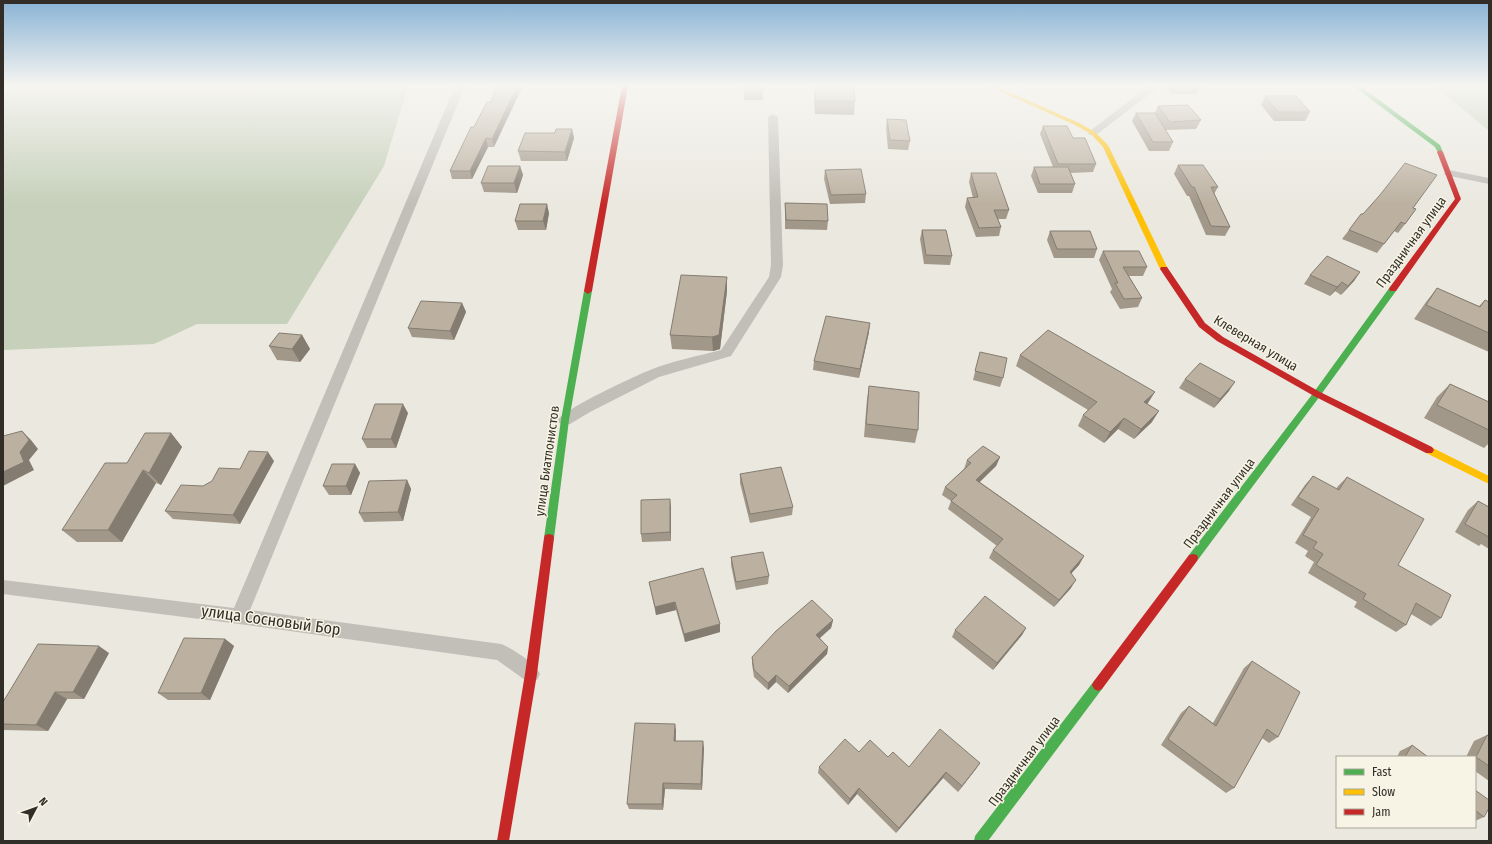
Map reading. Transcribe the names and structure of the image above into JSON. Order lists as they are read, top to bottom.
{
  "streets": {
    "street": [
      "Праздничная улица",
      "Клеверная улица",
      "улица Биатлонистов",
      "улица Сосновый Бор"
    ]
  },
  "crossings": [
    ["Праздничная улица", "Клеверная улица"],
    ["улица Биатлонистов", "улица Сосновый Бор"]
  ],
  "legend": ["Fast", "Slow", "Jam"],
  "north": "top right"
}
